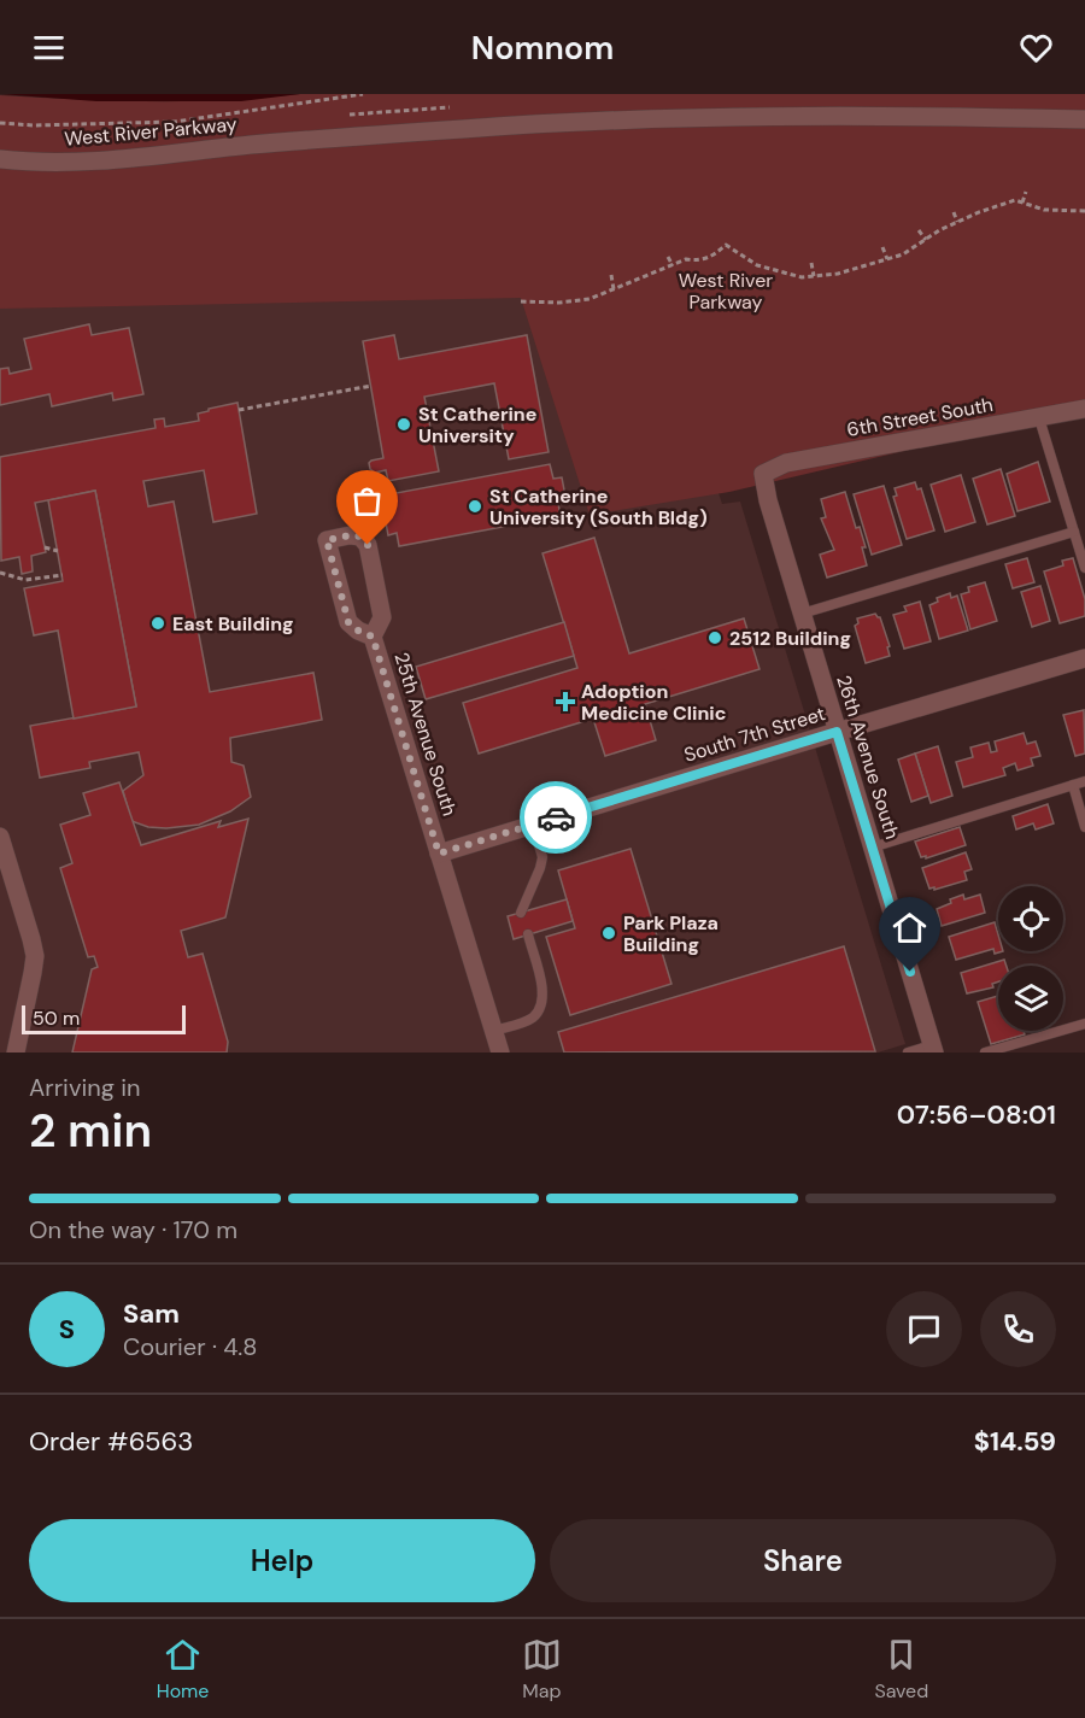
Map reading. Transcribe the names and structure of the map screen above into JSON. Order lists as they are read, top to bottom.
{
  "streets": {
    "street": [
      "West River Parkway",
      "6th Street South",
      "25th Avenue South",
      "South 7th Street",
      "26th Avenue South"
    ]
  },
  "crossings": [
    ["6th Street South", "26th Avenue South"],
    ["25th Avenue South", "South 7th Street"],
    ["South 7th Street", "26th Avenue South"]
  ],
  "parks": ["West River Parkway"],
  "places": {
    "other": [
      "St Catherine University",
      "St Catherine University (South Bldg)",
      "East Building",
      "2512 Building",
      "Park Plaza Building"
    ],
    "health": ["Adoption Medicine Clinic"]
  },
  "scale_bar": "50 m",
  "page": {
    "header": "Nomnom",
    "scale": "50 m",
    "heading": ["2 min", "Arriving in", "07:56–08:01"],
    "panel": [
      "Sam",
      "Courier · 4.8",
      "Order #6563",
      "$14.59"
    ],
    "bar": "On the way · 170 m",
    "round": "S",
    "buttons": ["Help", "Share"],
    "tabs": ["Home", "Map", "Saved"]
  }
}
